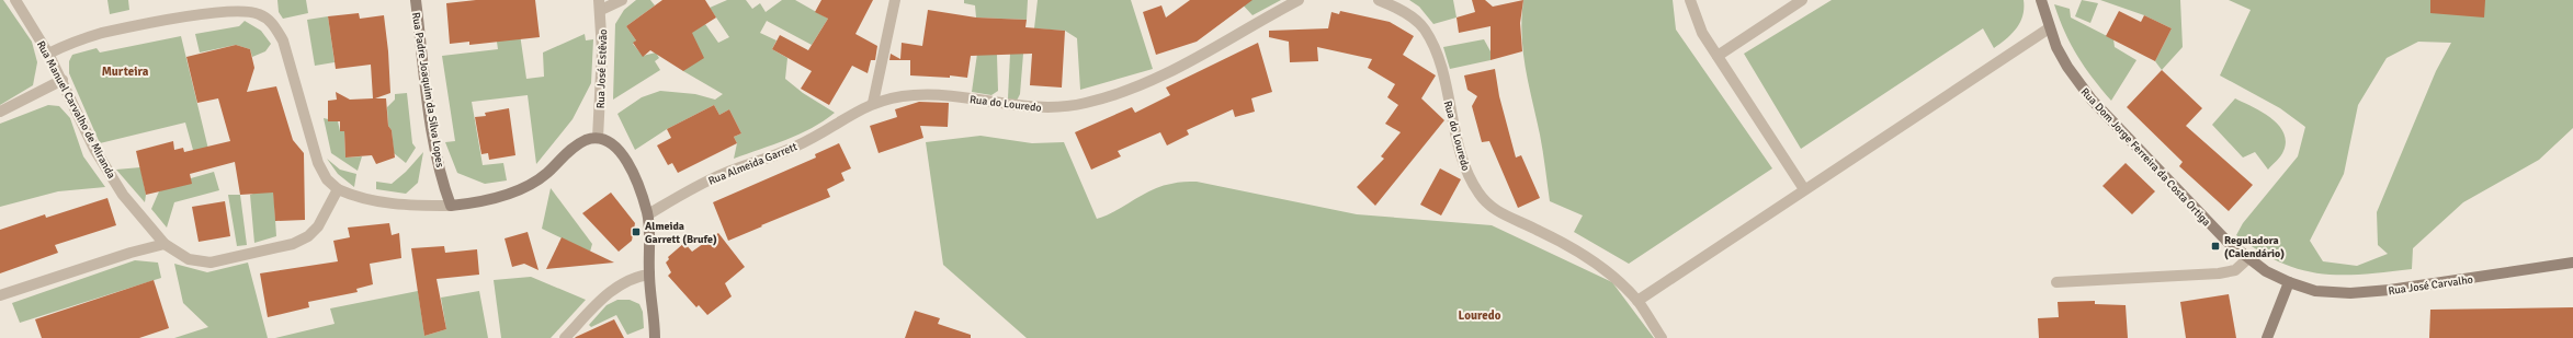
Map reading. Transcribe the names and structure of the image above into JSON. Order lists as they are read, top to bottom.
{
  "streets": {
    "street": [
      "Rua José Estêvão",
      "Rua Padre Joaquim da Silva Lopes",
      "Rua do Louredo",
      "Rua Manuel Carvalho de Miranda",
      "Rua Dom Jorge Ferreira da Costa Ortiga",
      "Rua Almeida Garrett",
      "Rua José Carvalho"
    ]
  },
  "crossings": [
    ["Rua do Louredo", "Rua Almeida Garrett"],
    ["Rua Dom Jorge Ferreira da Costa Ortiga", "Rua José Carvalho"]
  ],
  "districts": ["Murteira", "Louredo"],
  "places": {
    "transit": ["Almeida Garrett (Brufe)", "Reguladora (Calendário)"]
  }
}
